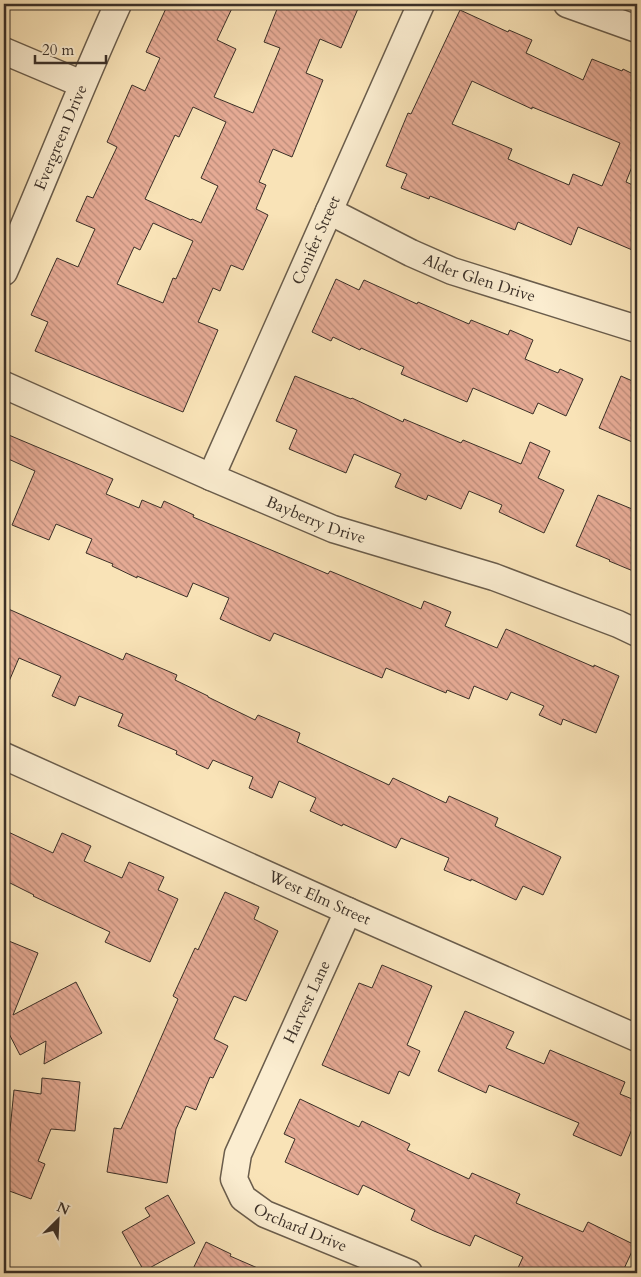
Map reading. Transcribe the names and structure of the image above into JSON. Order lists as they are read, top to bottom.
{
  "streets": {
    "street": [
      "Evergreen Drive",
      "Conifer Street",
      "Alder Glen Drive",
      "Bayberry Drive",
      "West Elm Street",
      "Harvest Lane",
      "Orchard Drive"
    ]
  },
  "crossings": [
    ["Conifer Street", "Alder Glen Drive"],
    ["Conifer Street", "Bayberry Drive"],
    ["West Elm Street", "Harvest Lane"],
    ["Harvest Lane", "Orchard Drive"]
  ],
  "scale_bar": "20 m",
  "north": "top right"
}
